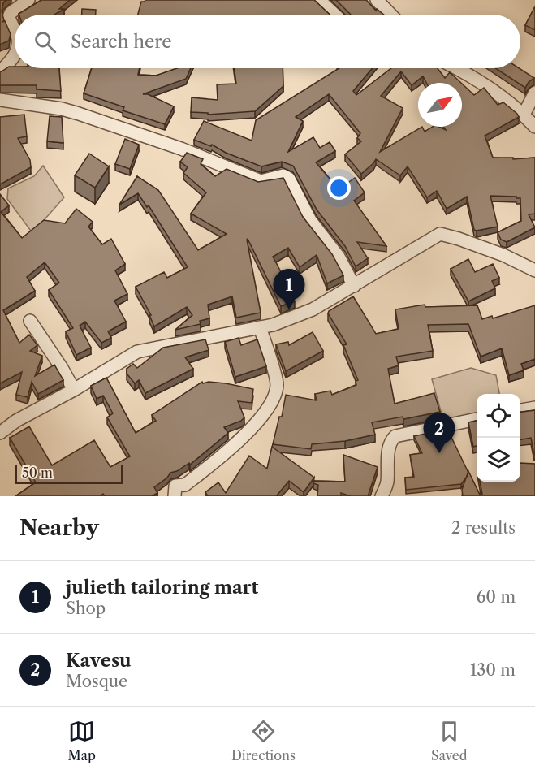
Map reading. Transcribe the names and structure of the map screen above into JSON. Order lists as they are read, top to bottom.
{
  "scale_bar": "50 m",
  "north": "top right",
  "page": {
    "search": "Search here",
    "pins": ["1", "2"],
    "scale": "50 m",
    "heading": ["Nearby", "2 results"],
    "list": [
      {
        "mark": "1",
        "name": "julieth tailoring mart",
        "note": "Shop",
        "value": "60 m"
      },
      {
        "mark": "2",
        "name": "Kavesu",
        "note": "Mosque",
        "value": "130 m"
      }
    ],
    "nav": ["Map", "Directions", "Saved"]
  }
}
